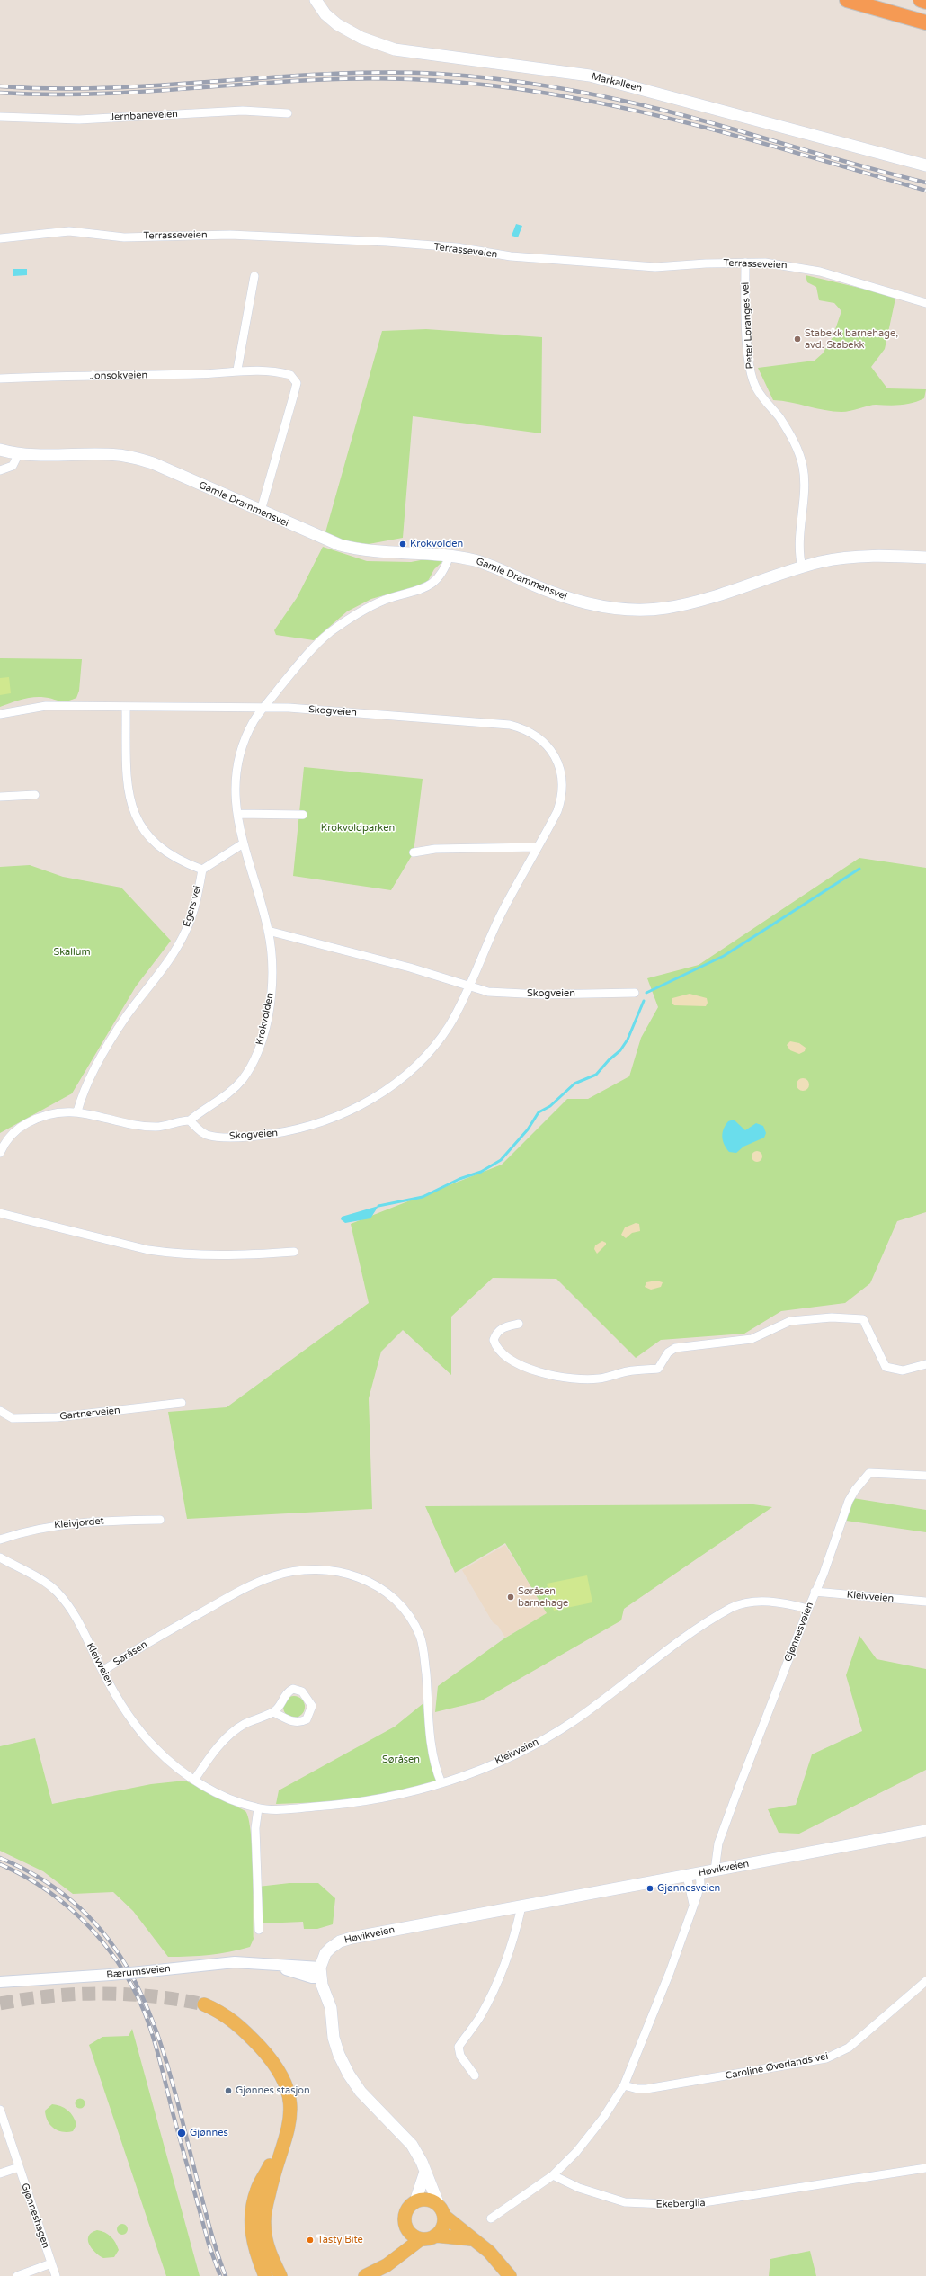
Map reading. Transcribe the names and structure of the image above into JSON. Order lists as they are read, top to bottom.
{
  "streets": {
    "main road": ["Markalleen", "Gamle Drammensvei", "Høvikveien"],
    "street": [
      "Jernbaneveien",
      "Terrasseveien",
      "Peter Loranges vei",
      "Jonsokveien",
      "Skogveien",
      "Egers vei",
      "Krokvolden",
      "Gartnerveien",
      "Kleivjordet",
      "Kleivveien",
      "Gjønnesveien",
      "Søråsen",
      "Bærumsveien",
      "Caroline Øverlands vei",
      "Ekeberglia",
      "Gjønneshagen"
    ]
  },
  "crossings": [
    ["Terrasseveien", "Peter Loranges vei"],
    ["Peter Loranges vei", "Gamle Drammensvei"],
    ["Jonsokveien", "Gamle Drammensvei"],
    ["Gamle Drammensvei", "Krokvolden"],
    ["Skogveien", "Krokvolden"],
    ["Kleivveien", "Gjønnesveien"],
    ["Kleivveien", "Søråsen"],
    ["Gjønnesveien", "Høvikveien"],
    ["Høvikveien", "Bærumsveien"]
  ],
  "parks": ["Krokvoldparken", "Skallum", "Søråsen"],
  "places": [
    "Stabekk barnehage, avd. Stabekk",
    "Krokvolden",
    "Søråsen barnehage",
    "Gjønnesveien",
    "Gjønnes stasjon",
    "Gjønnes",
    "Tasty Bite"
  ]
}
